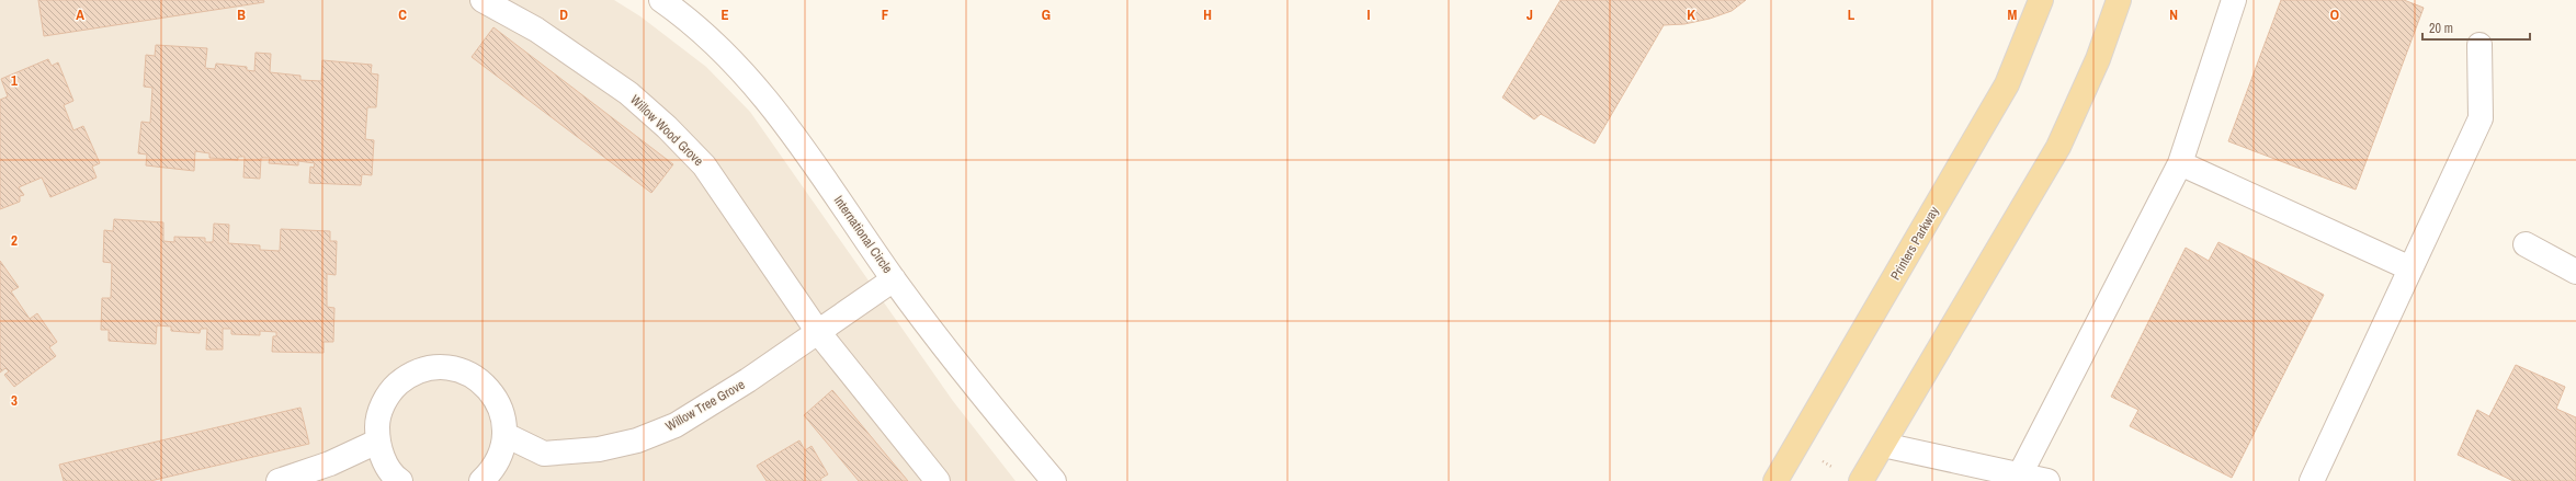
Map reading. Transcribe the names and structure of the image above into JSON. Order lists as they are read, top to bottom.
{
  "streets": {
    "main road": ["Printers Parkway"],
    "street": ["Willow Wood Grove", "International Circle", "Willow Tree Grove"]
  },
  "crossings": [
    ["Willow Wood Grove", "Willow Tree Grove"],
    ["International Circle", "Willow Tree Grove"]
  ],
  "scale_bar": "20 m",
  "grid": {
    "columns": [
      "A",
      "B",
      "C",
      "D",
      "E",
      "F",
      "G",
      "H",
      "I",
      "J",
      "K",
      "L",
      "M",
      "N",
      "O"
    ],
    "rows": ["1", "2", "3"]
  }
}
